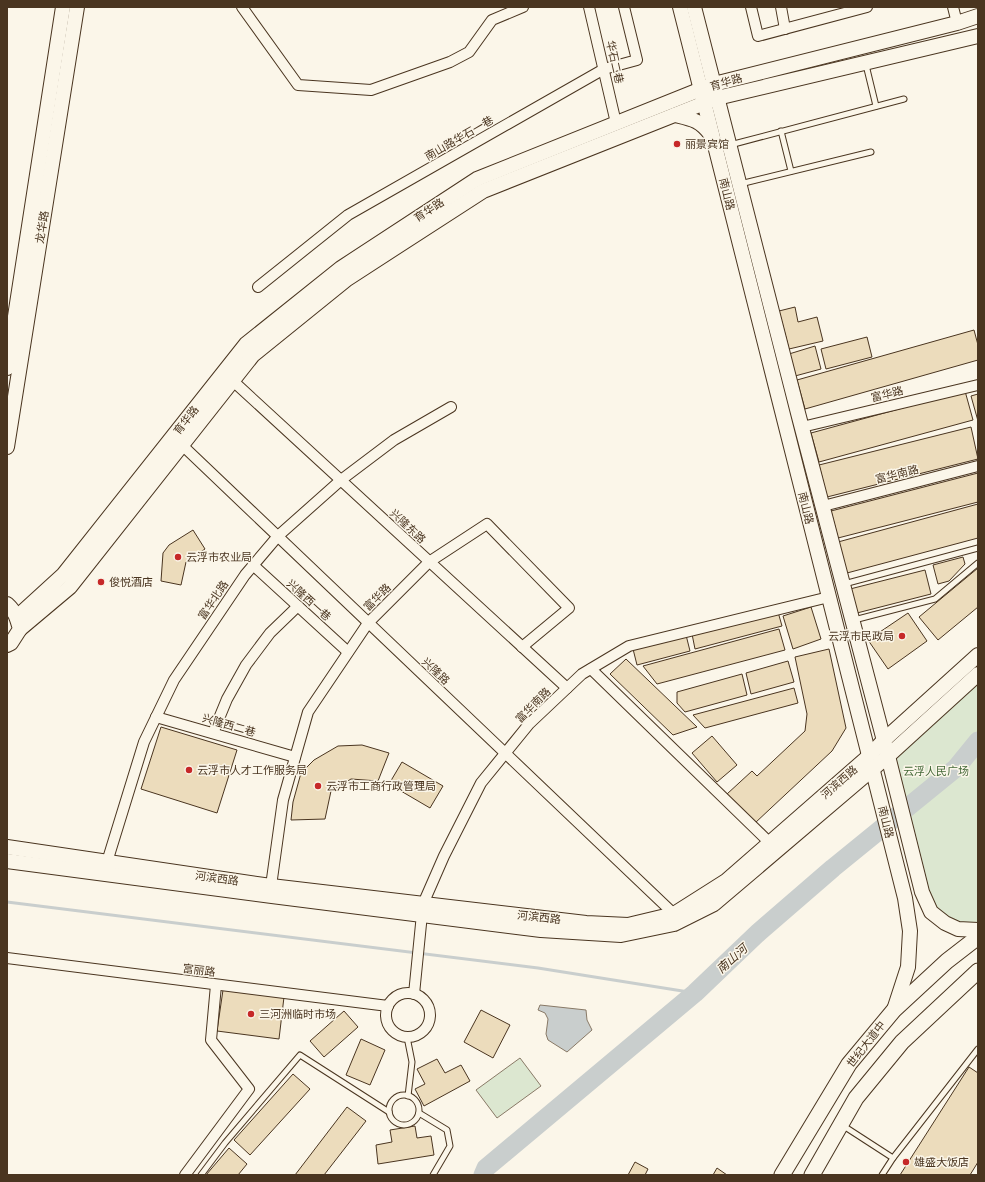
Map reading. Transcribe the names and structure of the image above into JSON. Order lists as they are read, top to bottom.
{
  "streets": {
    "main road": ["世纪大道中"],
    "street": [
      "华石二巷",
      "育华路",
      "南山路华石一巷",
      "南山路",
      "龙华路",
      "富华路",
      "富华南路",
      "兴隆东路",
      "富华北路",
      "兴隆西一巷",
      "兴隆路",
      "兴隆西二巷",
      "河滨西路",
      "富丽路"
    ]
  },
  "crossings": [
    ["华石二巷", "育华路"],
    ["华石二巷", "南山路华石一巷"],
    ["育华路", "南山路"],
    ["育华路", "兴隆东路"],
    ["育华路", "兴隆路"],
    ["南山路", "富华路"],
    ["南山路", "富华南路"],
    ["南山路", "河滨西路"],
    ["南山路", "世纪大道中"],
    ["富华路", "兴隆东路"],
    ["富华路", "兴隆西一巷"],
    ["富华路", "兴隆路"],
    ["富华路", "兴隆西二巷"],
    ["富华路", "河滨西路"],
    ["富华南路", "兴隆东路"],
    ["富华南路", "兴隆路"],
    ["富华南路", "河滨西路"],
    ["富华南路", "富丽路"],
    ["兴隆东路", "富华北路"],
    ["富华北路", "兴隆西一巷"],
    ["富华北路", "兴隆路"],
    ["富华北路", "兴隆西二巷"],
    ["富华北路", "河滨西路"],
    ["兴隆路", "河滨西路"]
  ],
  "water": ["南山河"],
  "parks": ["云浮人民广场"],
  "places": [
    "丽景宾馆",
    "云浮市农业局",
    "俊悦酒店",
    "云浮市民政局",
    "云浮市人才工作服务局",
    "云浮市工商行政管理局",
    "三河洲临时市场",
    "雄盛大饭店"
  ]
}
